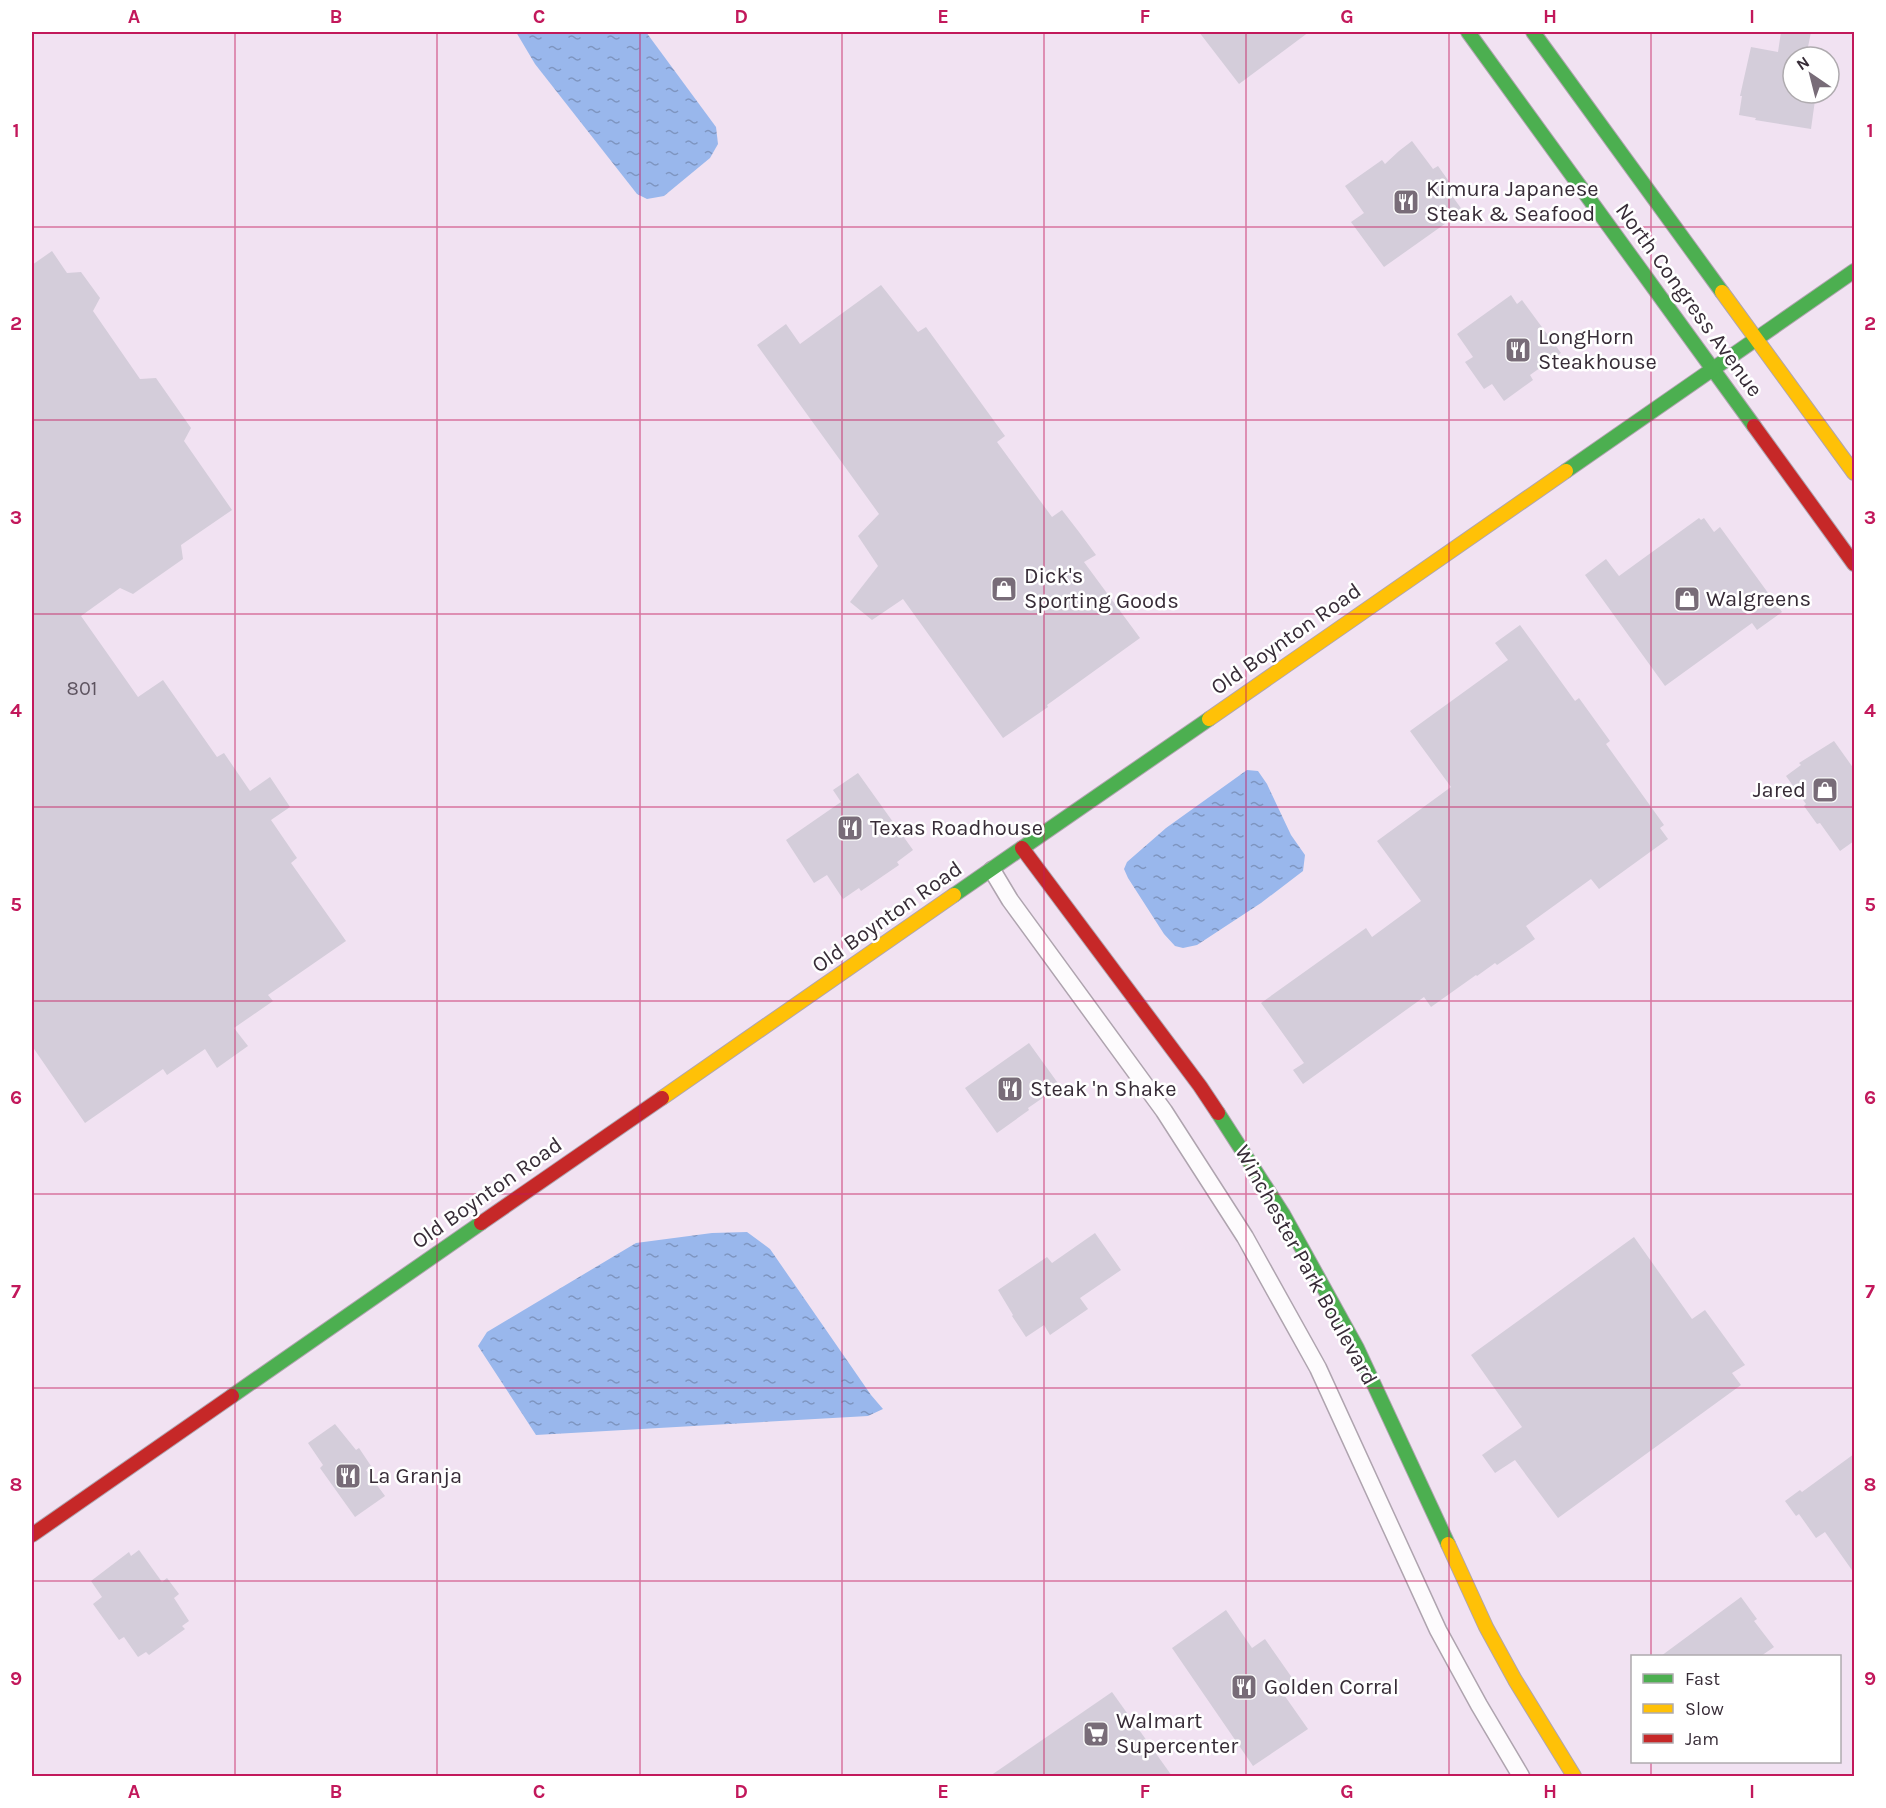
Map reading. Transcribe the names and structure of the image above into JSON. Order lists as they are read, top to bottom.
{
  "streets": {
    "street": ["North Congress Avenue", "Old Boynton Road", "Winchester Park Boulevard"]
  },
  "crossings": [
    ["North Congress Avenue", "Old Boynton Road"],
    ["Old Boynton Road", "Winchester Park Boulevard"]
  ],
  "places": {
    "restaurant": [
      "Kimura Japanese Steak & Seafood",
      "LongHorn Steakhouse",
      "Texas Roadhouse",
      "Steak 'n Shake",
      "La Granja",
      "Golden Corral"
    ],
    "shop": ["Dick's Sporting Goods", "Walgreens", "Jared"],
    "supermarket": ["Walmart Supercenter"]
  },
  "house_numbers": ["801"],
  "legend": ["Fast", "Slow", "Jam"],
  "north": "top left",
  "grid": {
    "columns": [
      "A",
      "B",
      "C",
      "D",
      "E",
      "F",
      "G",
      "H",
      "I"
    ],
    "rows": [
      "1",
      "2",
      "3",
      "4",
      "5",
      "6",
      "7",
      "8",
      "9"
    ]
  }
}
